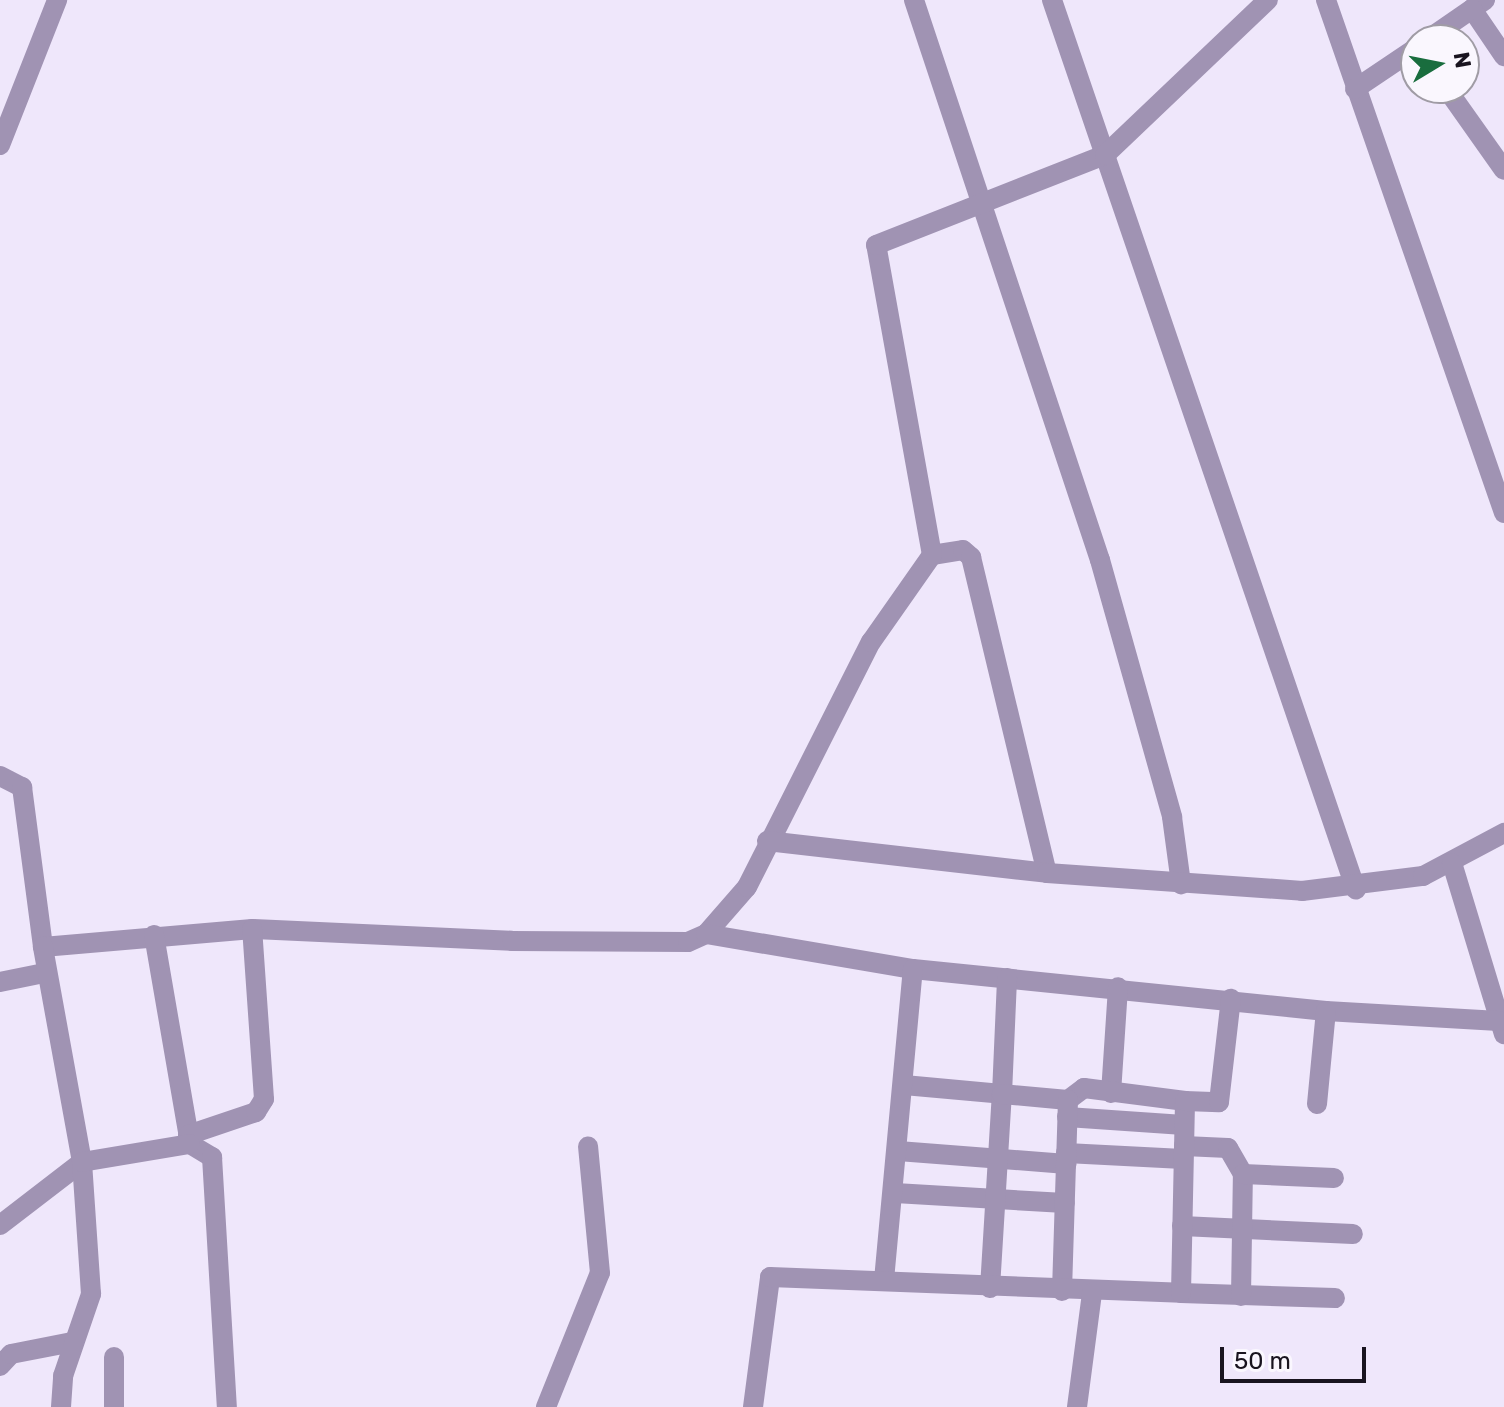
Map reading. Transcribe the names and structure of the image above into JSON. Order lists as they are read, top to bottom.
{
  "scale_bar": "50 m",
  "north": "right"
}
